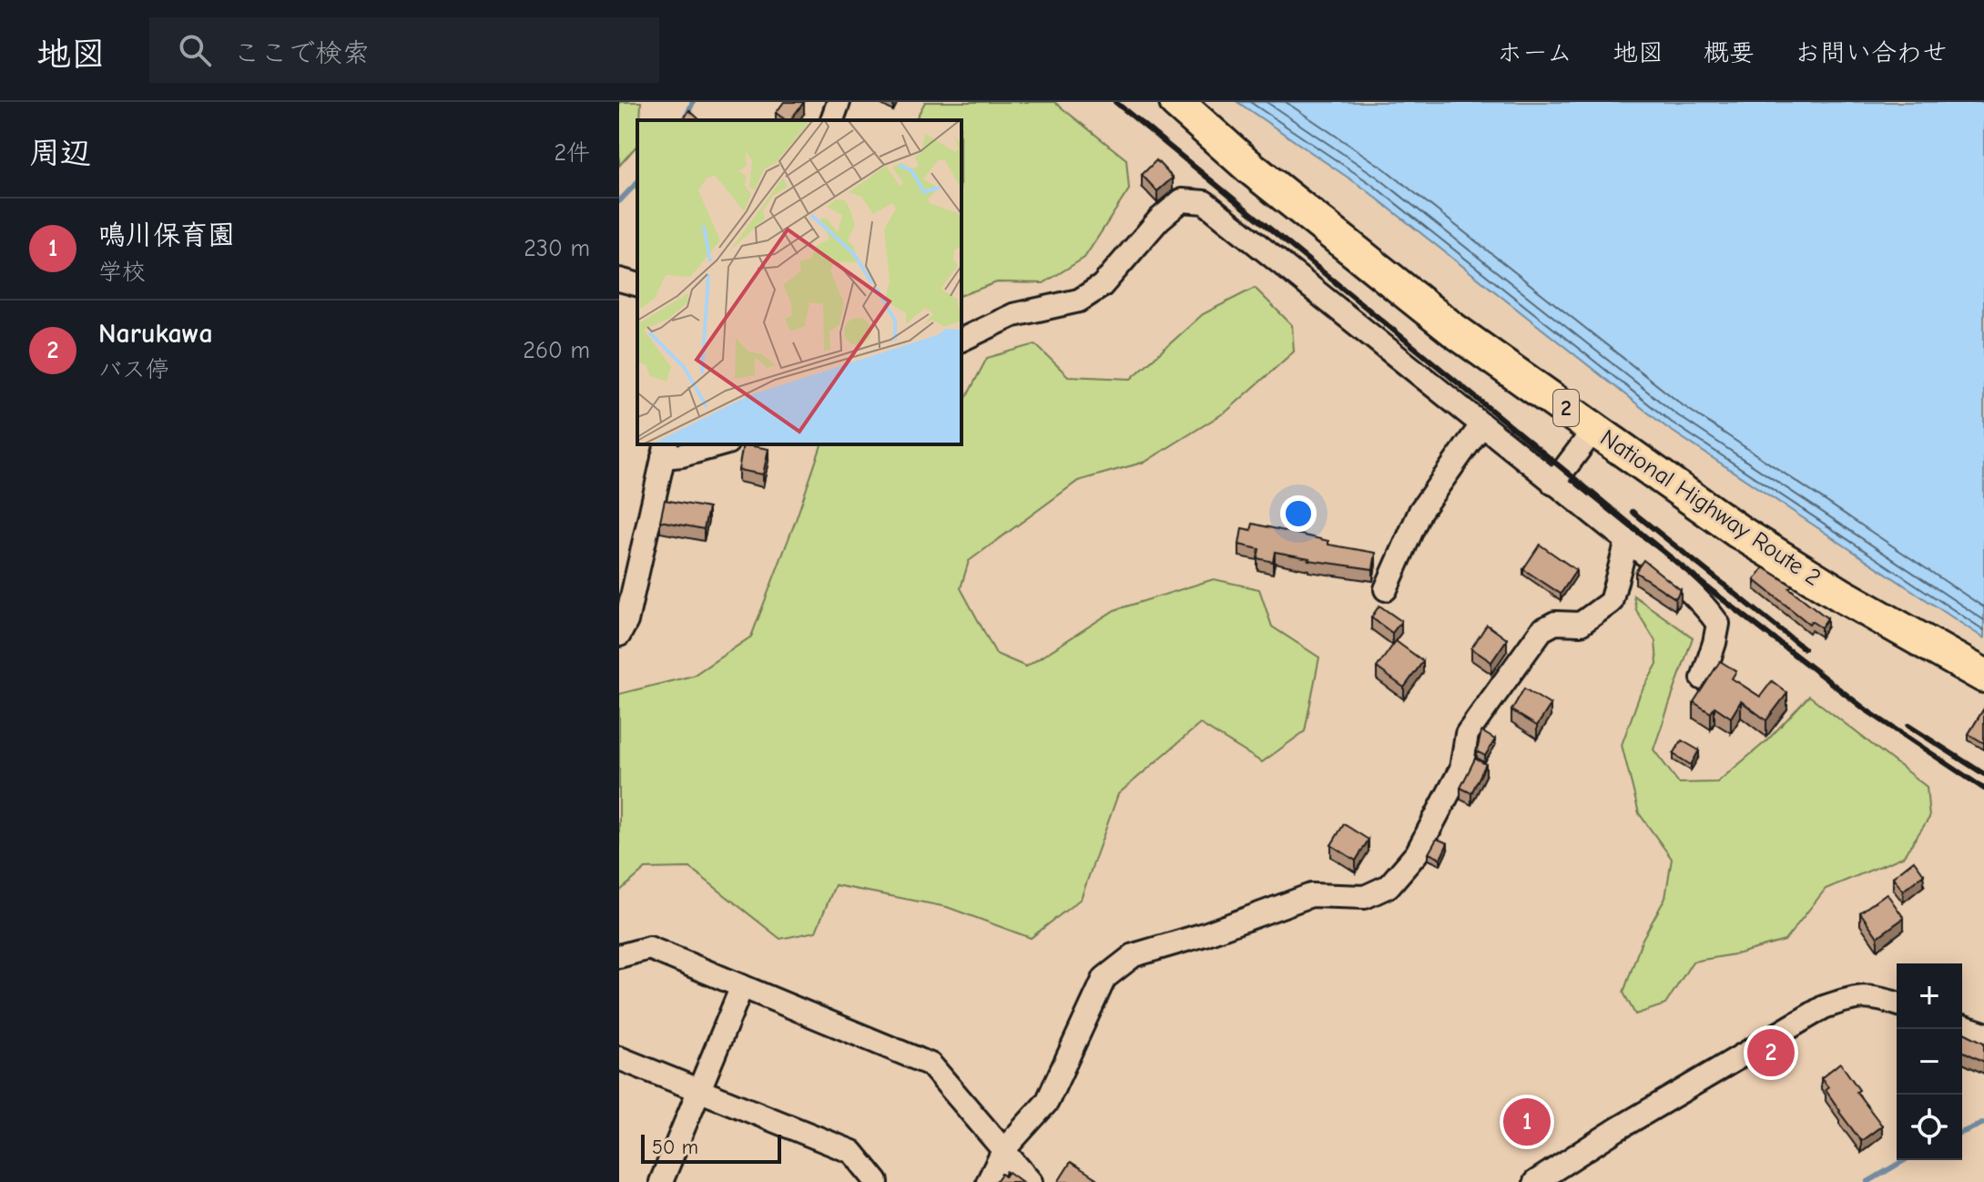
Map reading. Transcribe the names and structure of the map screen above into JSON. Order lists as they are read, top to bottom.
{
  "streets": {
    "highway": ["2", "National Highway Route 2"]
  },
  "scale_bar": "50 m",
  "page": {
    "header": "地図",
    "search": "ここで検索",
    "nav": [
      "ホーム",
      "地図",
      "概要",
      "お問い合わせ"
    ],
    "heading": ["周辺", "2件"],
    "list": [
      {
        "mark": "1",
        "name": "鳴川保育園",
        "note": "学校",
        "value": "230 m"
      },
      {
        "mark": "2",
        "name": "Narukawa",
        "note": "バス停",
        "value": "260 m"
      }
    ],
    "map_buttons": ["+", "−"],
    "pins": ["2", "1"],
    "scale": "50 m"
  }
}
